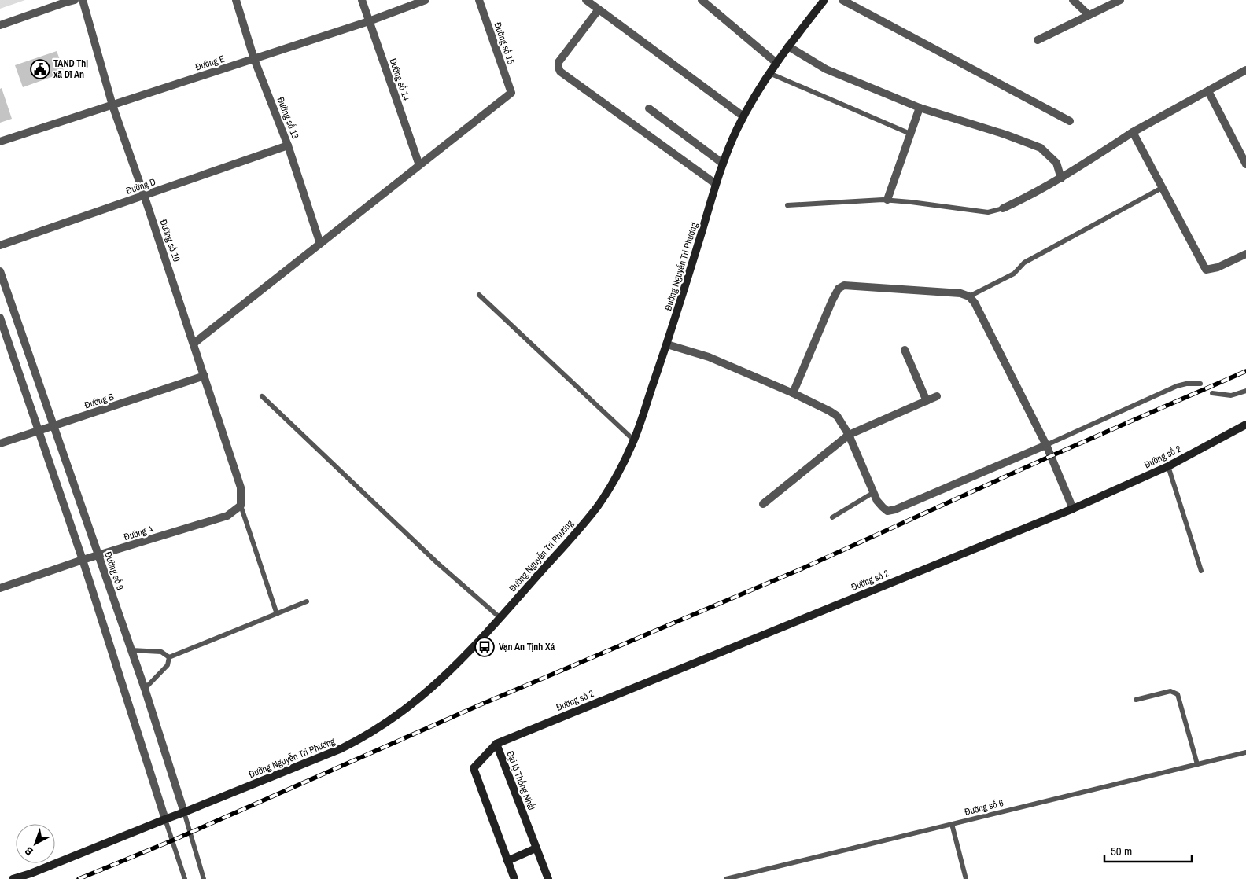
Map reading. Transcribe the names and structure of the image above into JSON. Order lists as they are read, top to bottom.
{
  "streets": {
    "main road": ["Đường Nguyễn Tri Phương", "Đường số 2", "Đại lộ Thống Nhất"],
    "street": [
      "Đường số 15",
      "Đường E",
      "Đường số 14",
      "Đường số 13",
      "Đường D",
      "Đường số 10",
      "Đường B",
      "Đường A",
      "Đường số 9"
    ],
    "lane": ["Đường số 6"]
  },
  "crossings": [
    ["Đường số 15", "Đường số 14"],
    ["Đường E", "Đường số 14"],
    ["Đường E", "Đường số 13"],
    ["Đường E", "Đường số 10"],
    ["Đường số 13", "Đường D"],
    ["Đường D", "Đường số 10"],
    ["Đường số 10", "Đường B"],
    ["Đường số 10", "Đường A"],
    ["Đường Nguyễn Tri Phương", "Đường số 9"],
    ["Đường B", "Đường số 9"],
    ["Đường số 2", "Đại lộ Thống Nhất"],
    ["Đường A", "Đường số 9"]
  ],
  "places": {
    "public building": ["TAND Thị xã Dĩ An"],
    "bus stop": ["Vạn An Tịnh Xá"]
  },
  "scale_bar": "50 m",
  "north": "bottom left"
}
